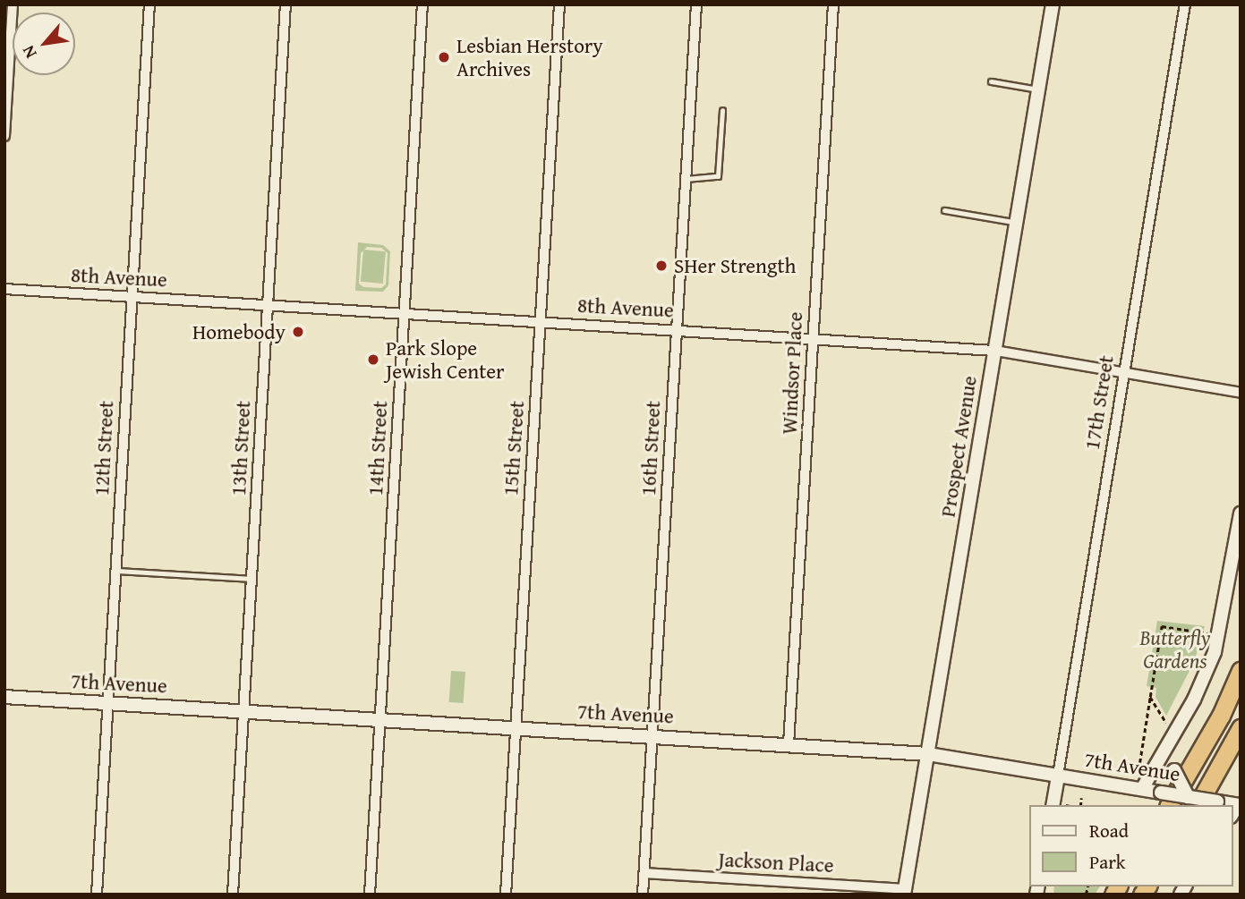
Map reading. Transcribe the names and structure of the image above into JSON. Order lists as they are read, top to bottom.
{
  "streets": {
    "street": [
      "8th Avenue",
      "Windsor Place",
      "17th Street",
      "Prospect Avenue",
      "12th Street",
      "13th Street",
      "14th Street",
      "15th Street",
      "16th Street",
      "7th Avenue",
      "Jackson Place"
    ]
  },
  "crossings": [
    ["8th Avenue", "Windsor Place"],
    ["8th Avenue", "17th Street"],
    ["8th Avenue", "Prospect Avenue"],
    ["8th Avenue", "12th Street"],
    ["8th Avenue", "13th Street"],
    ["8th Avenue", "14th Street"],
    ["8th Avenue", "15th Street"],
    ["8th Avenue", "16th Street"],
    ["Windsor Place", "7th Avenue"],
    ["17th Street", "7th Avenue"],
    ["Prospect Avenue", "7th Avenue"],
    ["Prospect Avenue", "Jackson Place"],
    ["12th Street", "7th Avenue"],
    ["13th Street", "7th Avenue"],
    ["14th Street", "7th Avenue"],
    ["15th Street", "7th Avenue"],
    ["16th Street", "7th Avenue"],
    ["16th Street", "Jackson Place"]
  ],
  "parks": ["Butterfly Gardens"],
  "places": [
    "Lesbian Herstory Archives",
    "SHer Strength",
    "Homebody",
    "Park Slope Jewish Center"
  ],
  "legend": ["Road", "Park"],
  "north": "bottom left"
}
